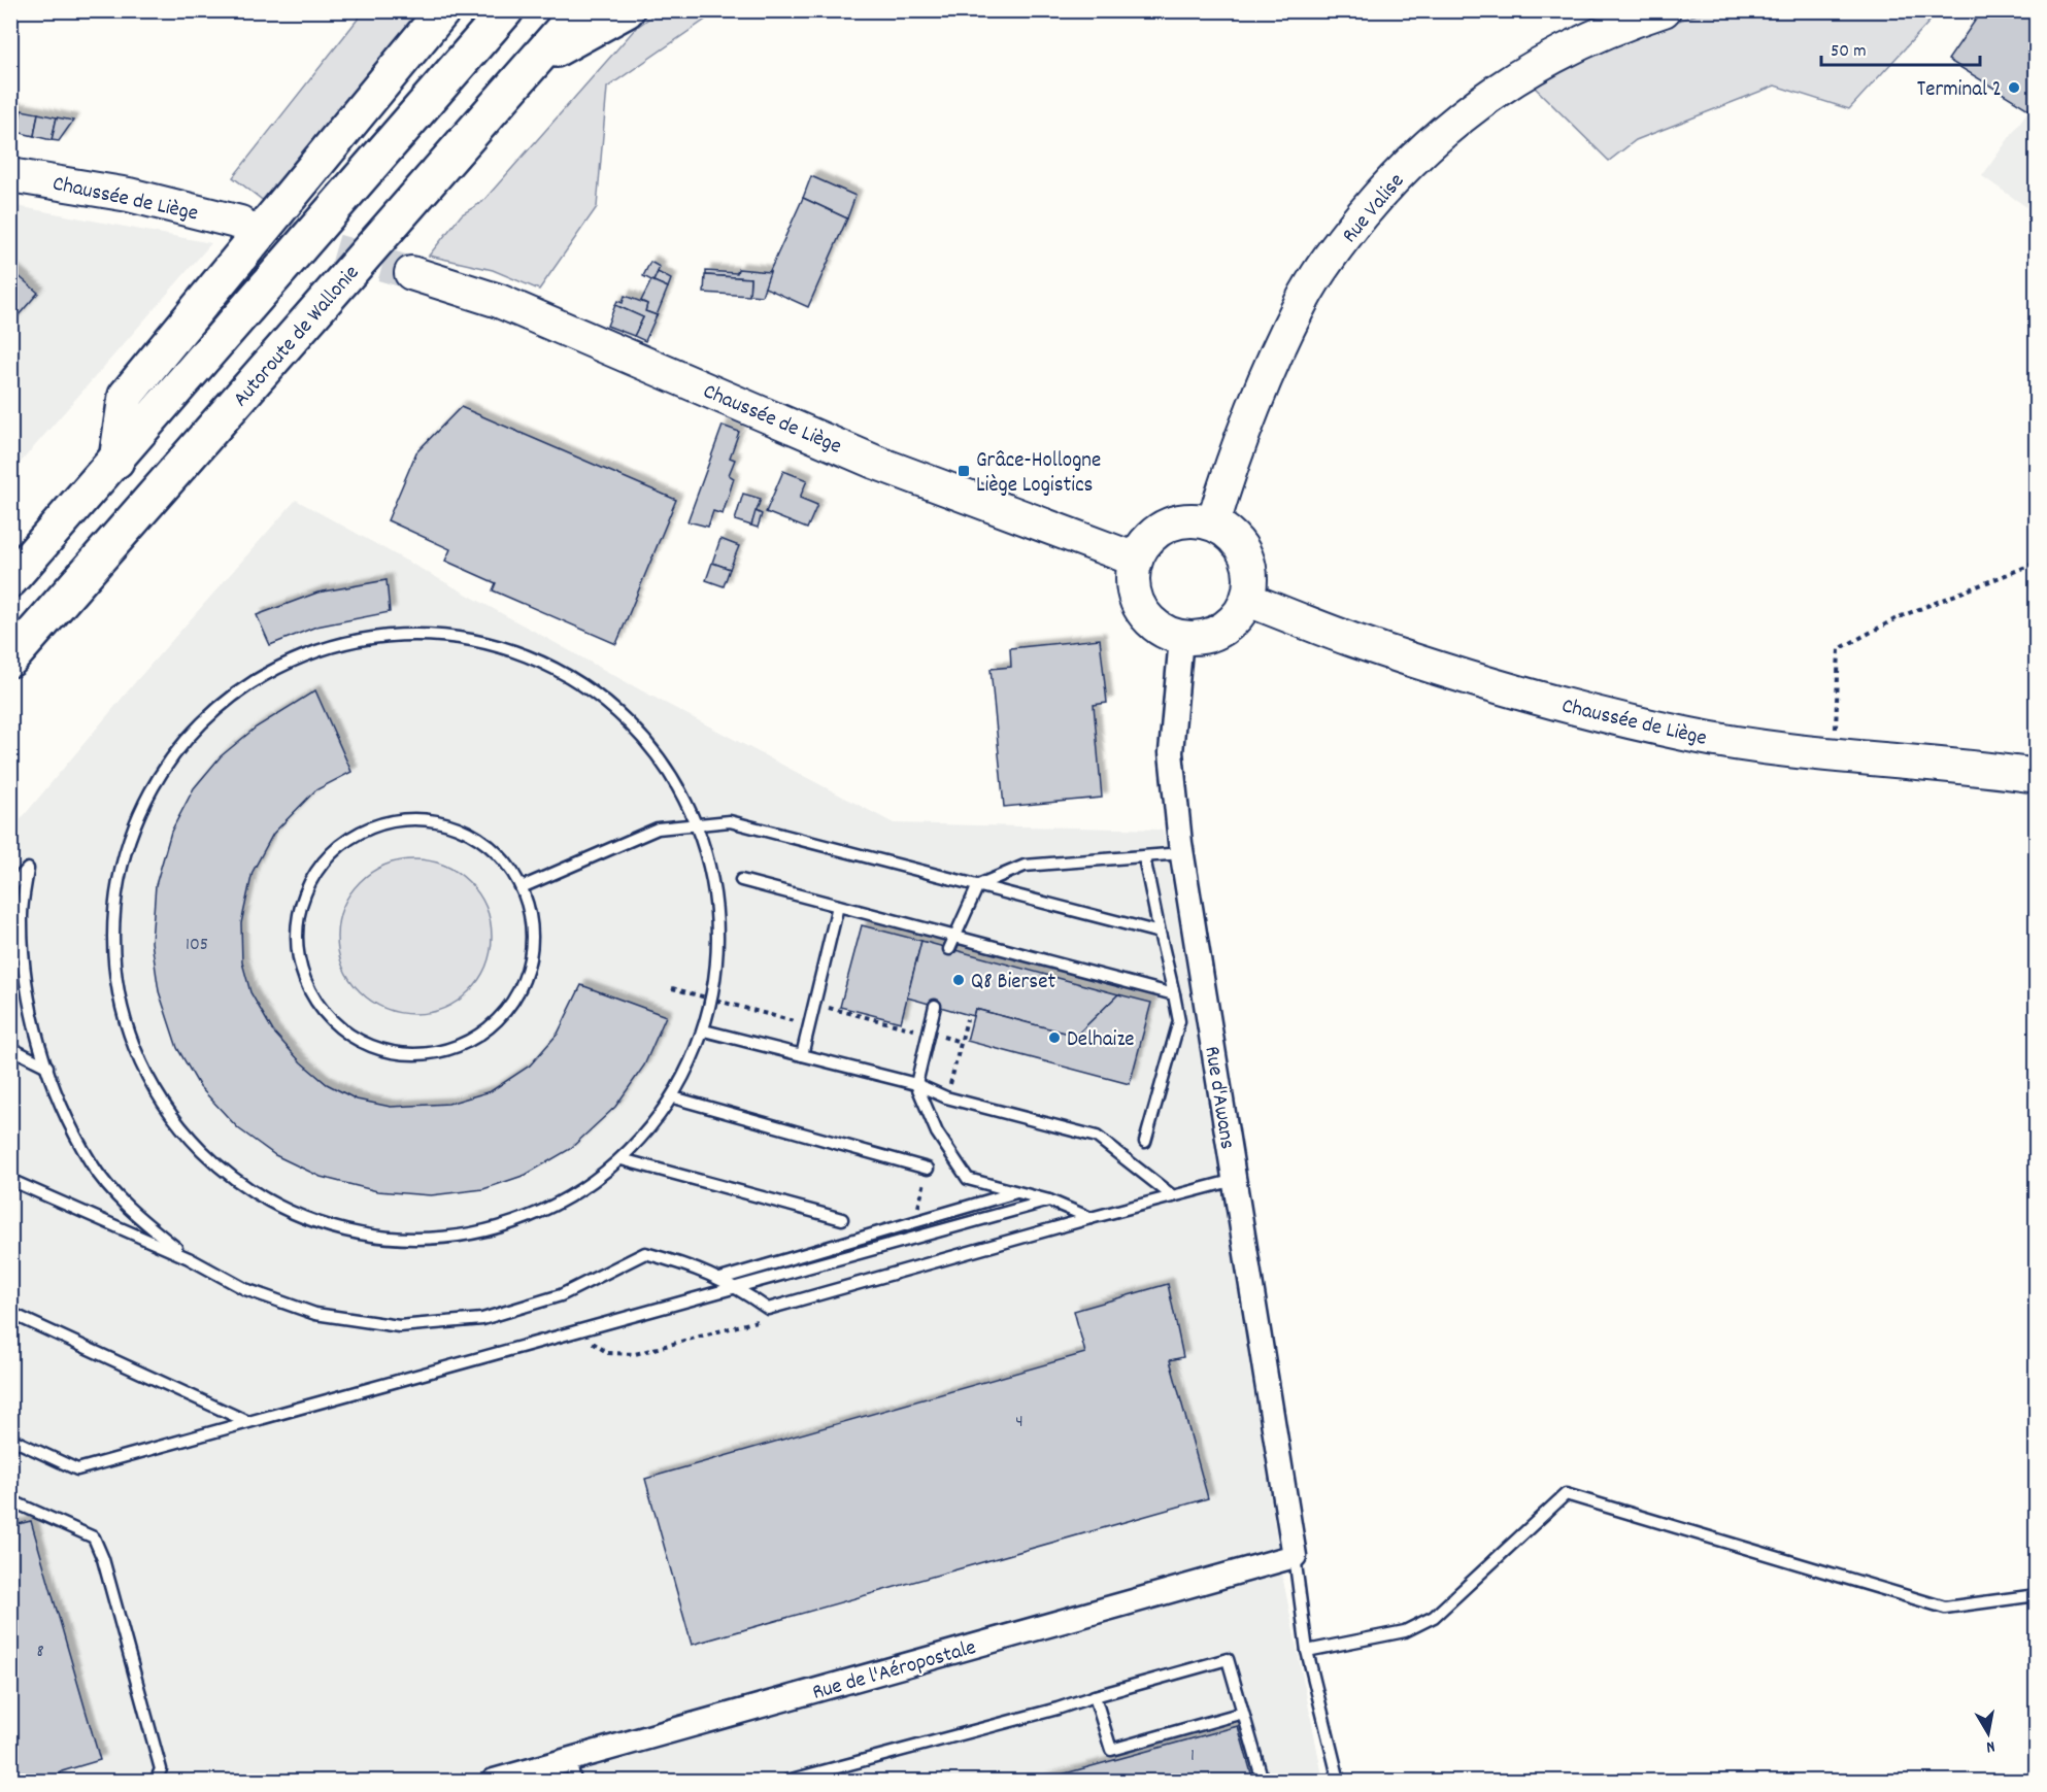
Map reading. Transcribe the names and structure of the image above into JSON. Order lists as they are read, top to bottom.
{
  "streets": {
    "highway": ["Autoroute de Wallonie"],
    "main road": ["Chaussée de Liège", "Rue Valise"],
    "street": ["Rue d'Awans", "Rue de l'Aéropostale"]
  },
  "crossings": [
    ["Chaussée de Liège", "Rue Valise"],
    ["Chaussée de Liège", "Rue d'Awans"],
    ["Rue Valise", "Rue d'Awans"],
    ["Rue d'Awans", "Rue de l'Aéropostale"]
  ],
  "places": {
    "other": ["Terminal 2", "Q8 Bierset", "Delhaize"],
    "transit": ["Grâce-Hollogne Liège Logistics"]
  },
  "house_numbers": [
    "105",
    "4",
    "8",
    "1"
  ],
  "scale_bar": "50 m",
  "north": "bottom"
}
